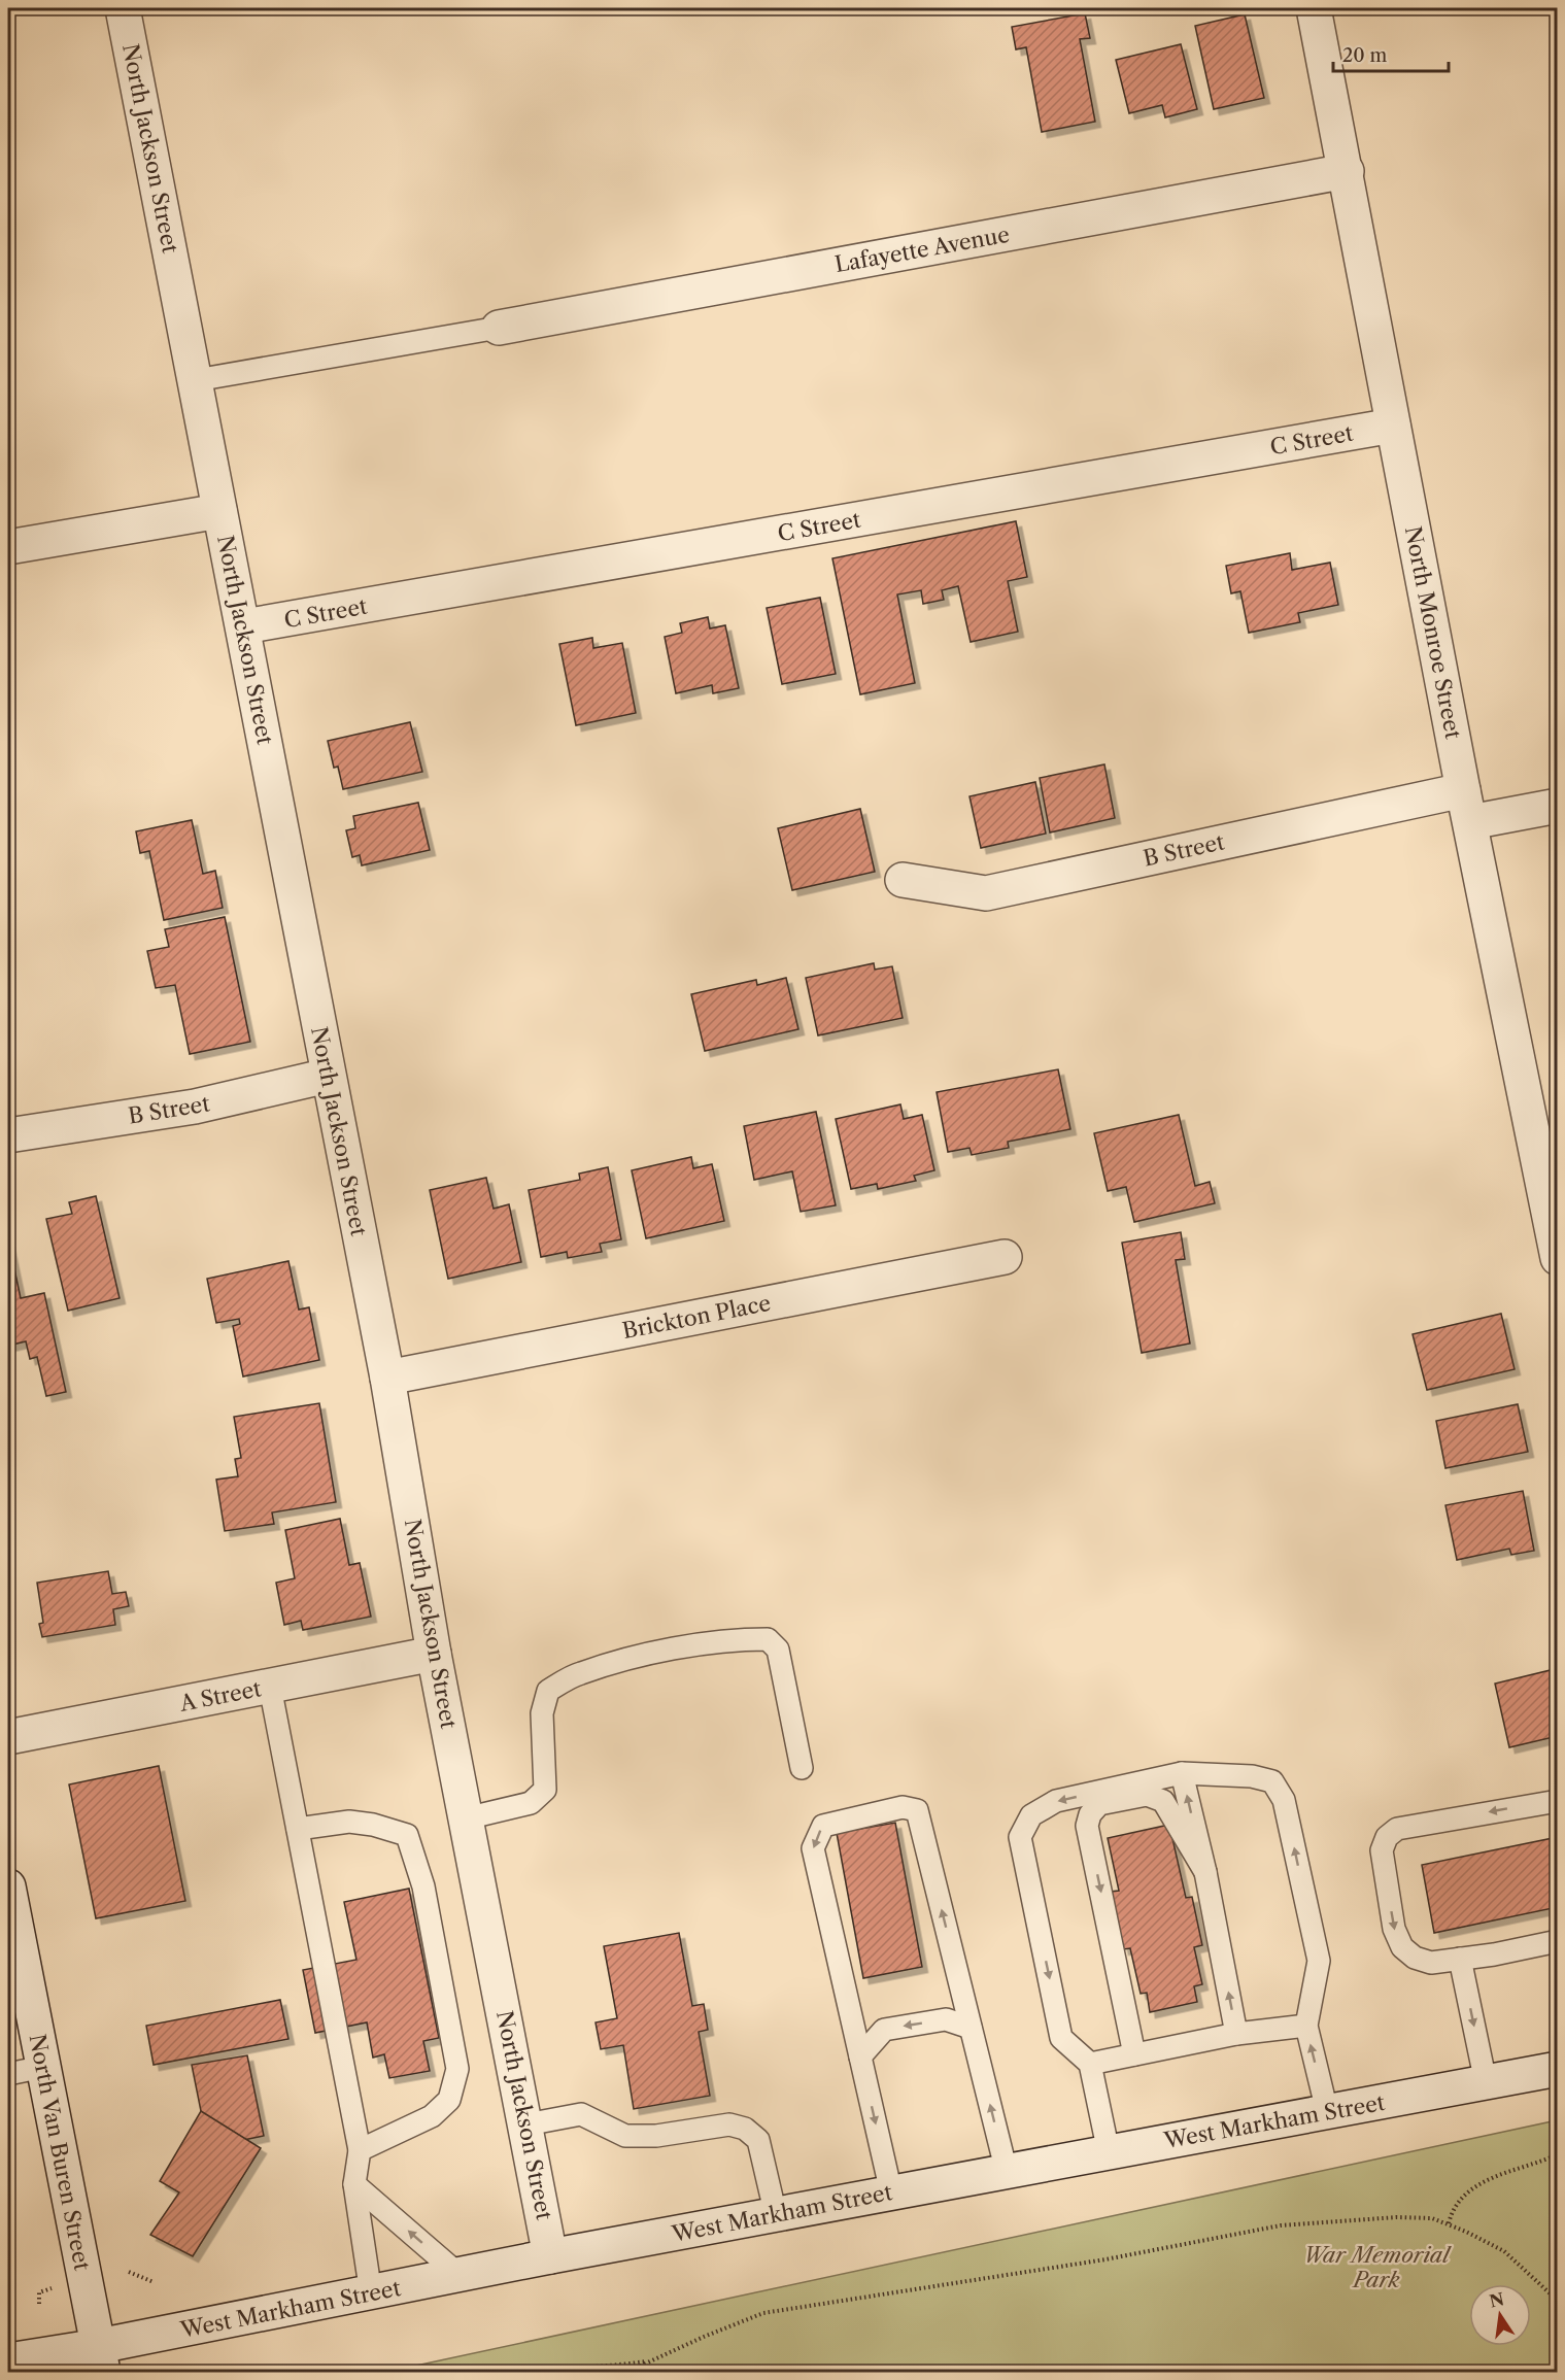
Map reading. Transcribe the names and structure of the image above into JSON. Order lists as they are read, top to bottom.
{
  "streets": {
    "street": [
      "North Jackson Street",
      "Lafayette Avenue",
      "C Street",
      "North Monroe Street",
      "B Street",
      "Brickton Place",
      "A Street",
      "West Markham Street",
      "North Van Buren Street"
    ]
  },
  "crossings": [
    ["North Jackson Street", "C Street"],
    ["North Jackson Street", "B Street"],
    ["North Jackson Street", "Brickton Place"],
    ["North Jackson Street", "A Street"],
    ["North Jackson Street", "West Markham Street"],
    ["Lafayette Avenue", "North Monroe Street"],
    ["C Street", "North Monroe Street"],
    ["North Monroe Street", "B Street"],
    ["West Markham Street", "North Van Buren Street"]
  ],
  "parks": ["War Memorial Park"],
  "scale_bar": "20 m",
  "north": "top"
}
